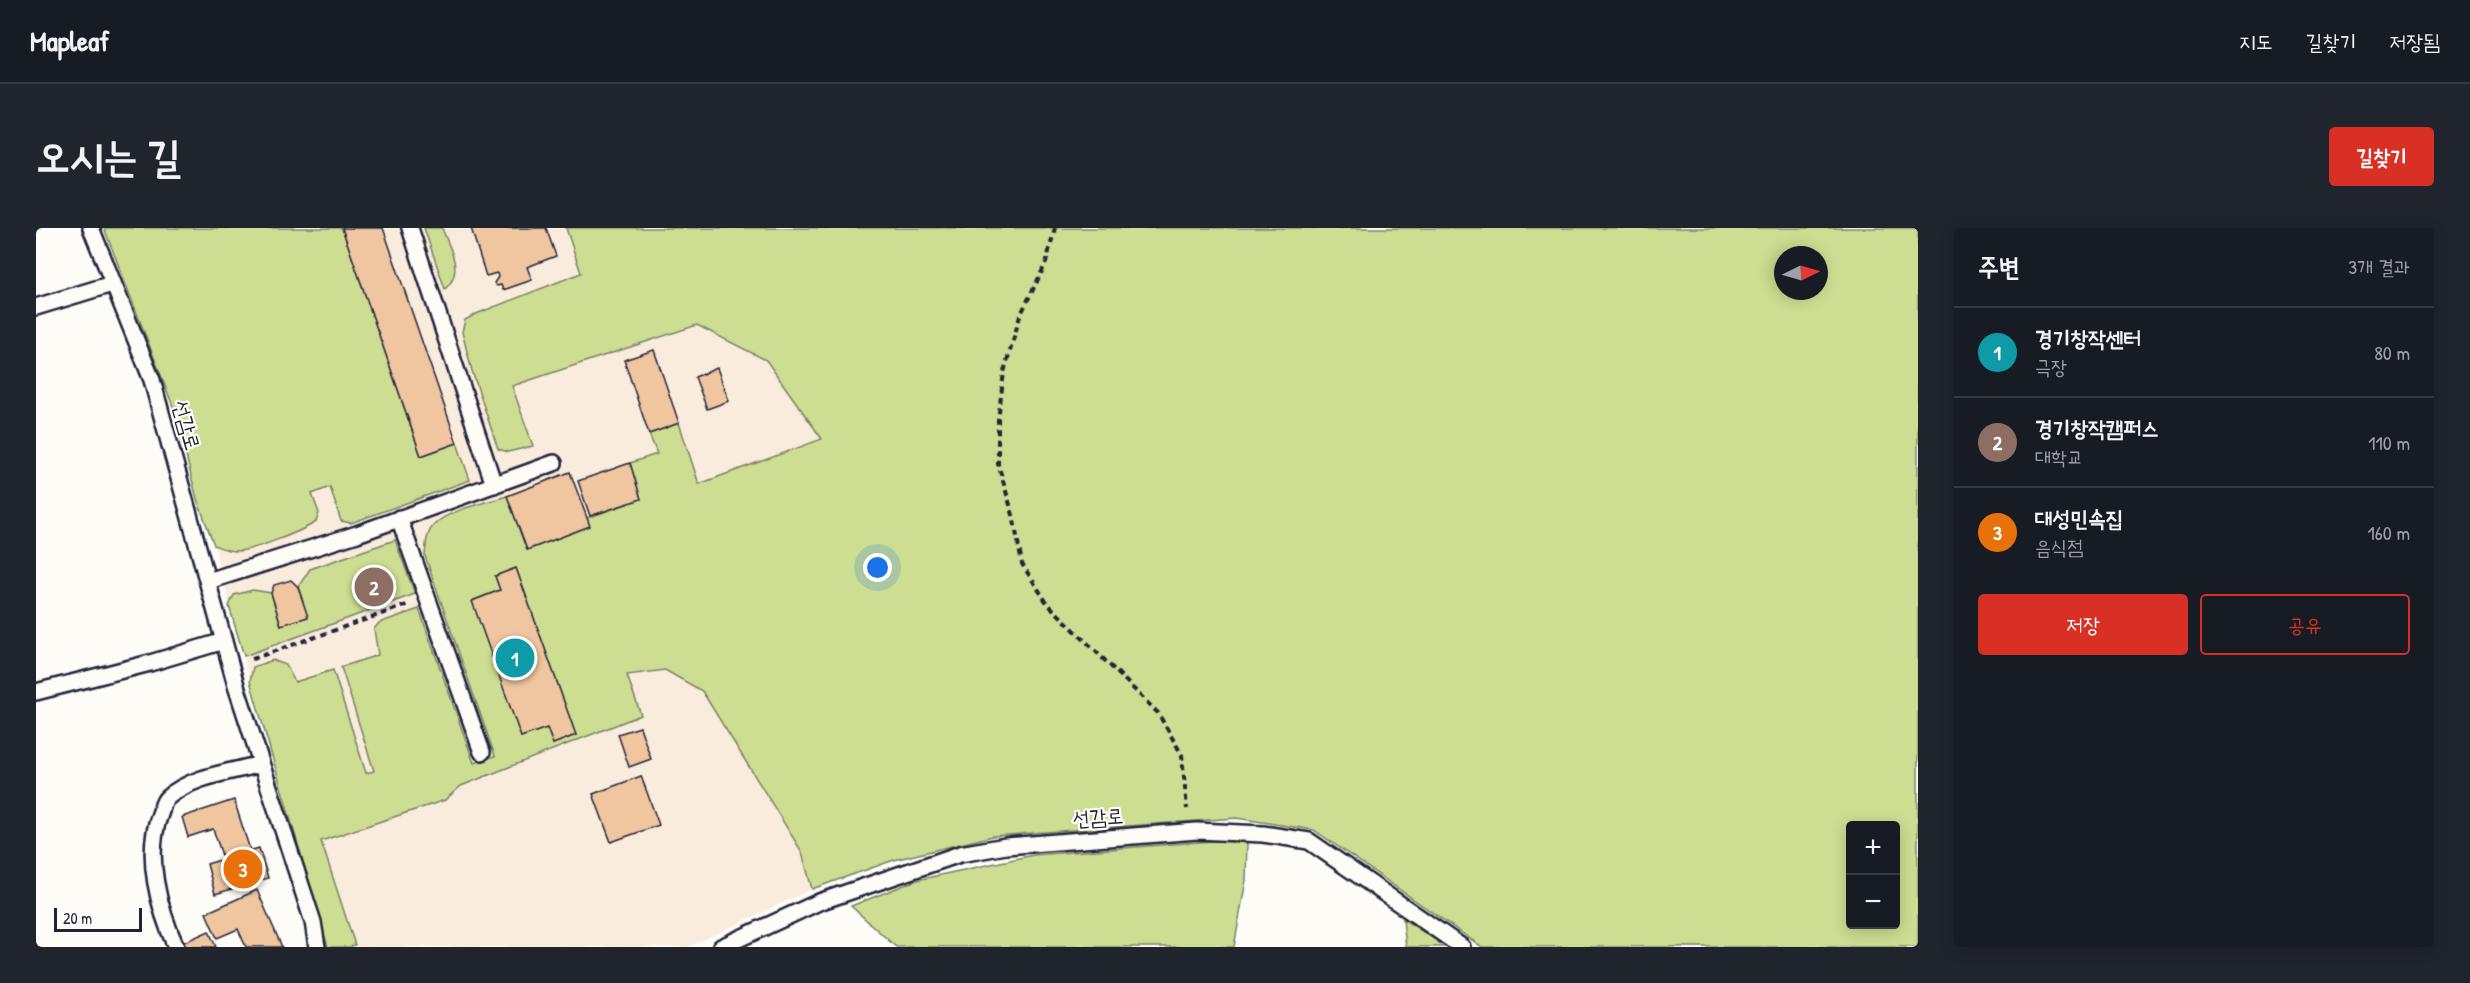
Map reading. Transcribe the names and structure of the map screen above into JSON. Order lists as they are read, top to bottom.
{
  "streets": {
    "lane": ["선감로"]
  },
  "scale_bar": "20 m",
  "north": "right",
  "page": {
    "header": "Mapleaf",
    "nav": ["지도", "길찾기", "저장됨"],
    "title": "오시는 길",
    "buttons": [
      "길찾기",
      ["저장", "공유"]
    ],
    "heading": ["주변", "3개 결과"],
    "list": [
      {
        "mark": "1",
        "name": "경기창작센터",
        "note": "극장",
        "value": "80 m"
      },
      {
        "mark": "2",
        "name": "경기창작캠퍼스",
        "note": "대학교",
        "value": "110 m"
      },
      {
        "mark": "3",
        "name": "대성민속집",
        "note": "음식점",
        "value": "160 m"
      }
    ],
    "pins": ["2", "1", "3"],
    "map_buttons": ["+", "−"],
    "scale": "20 m"
  }
}
